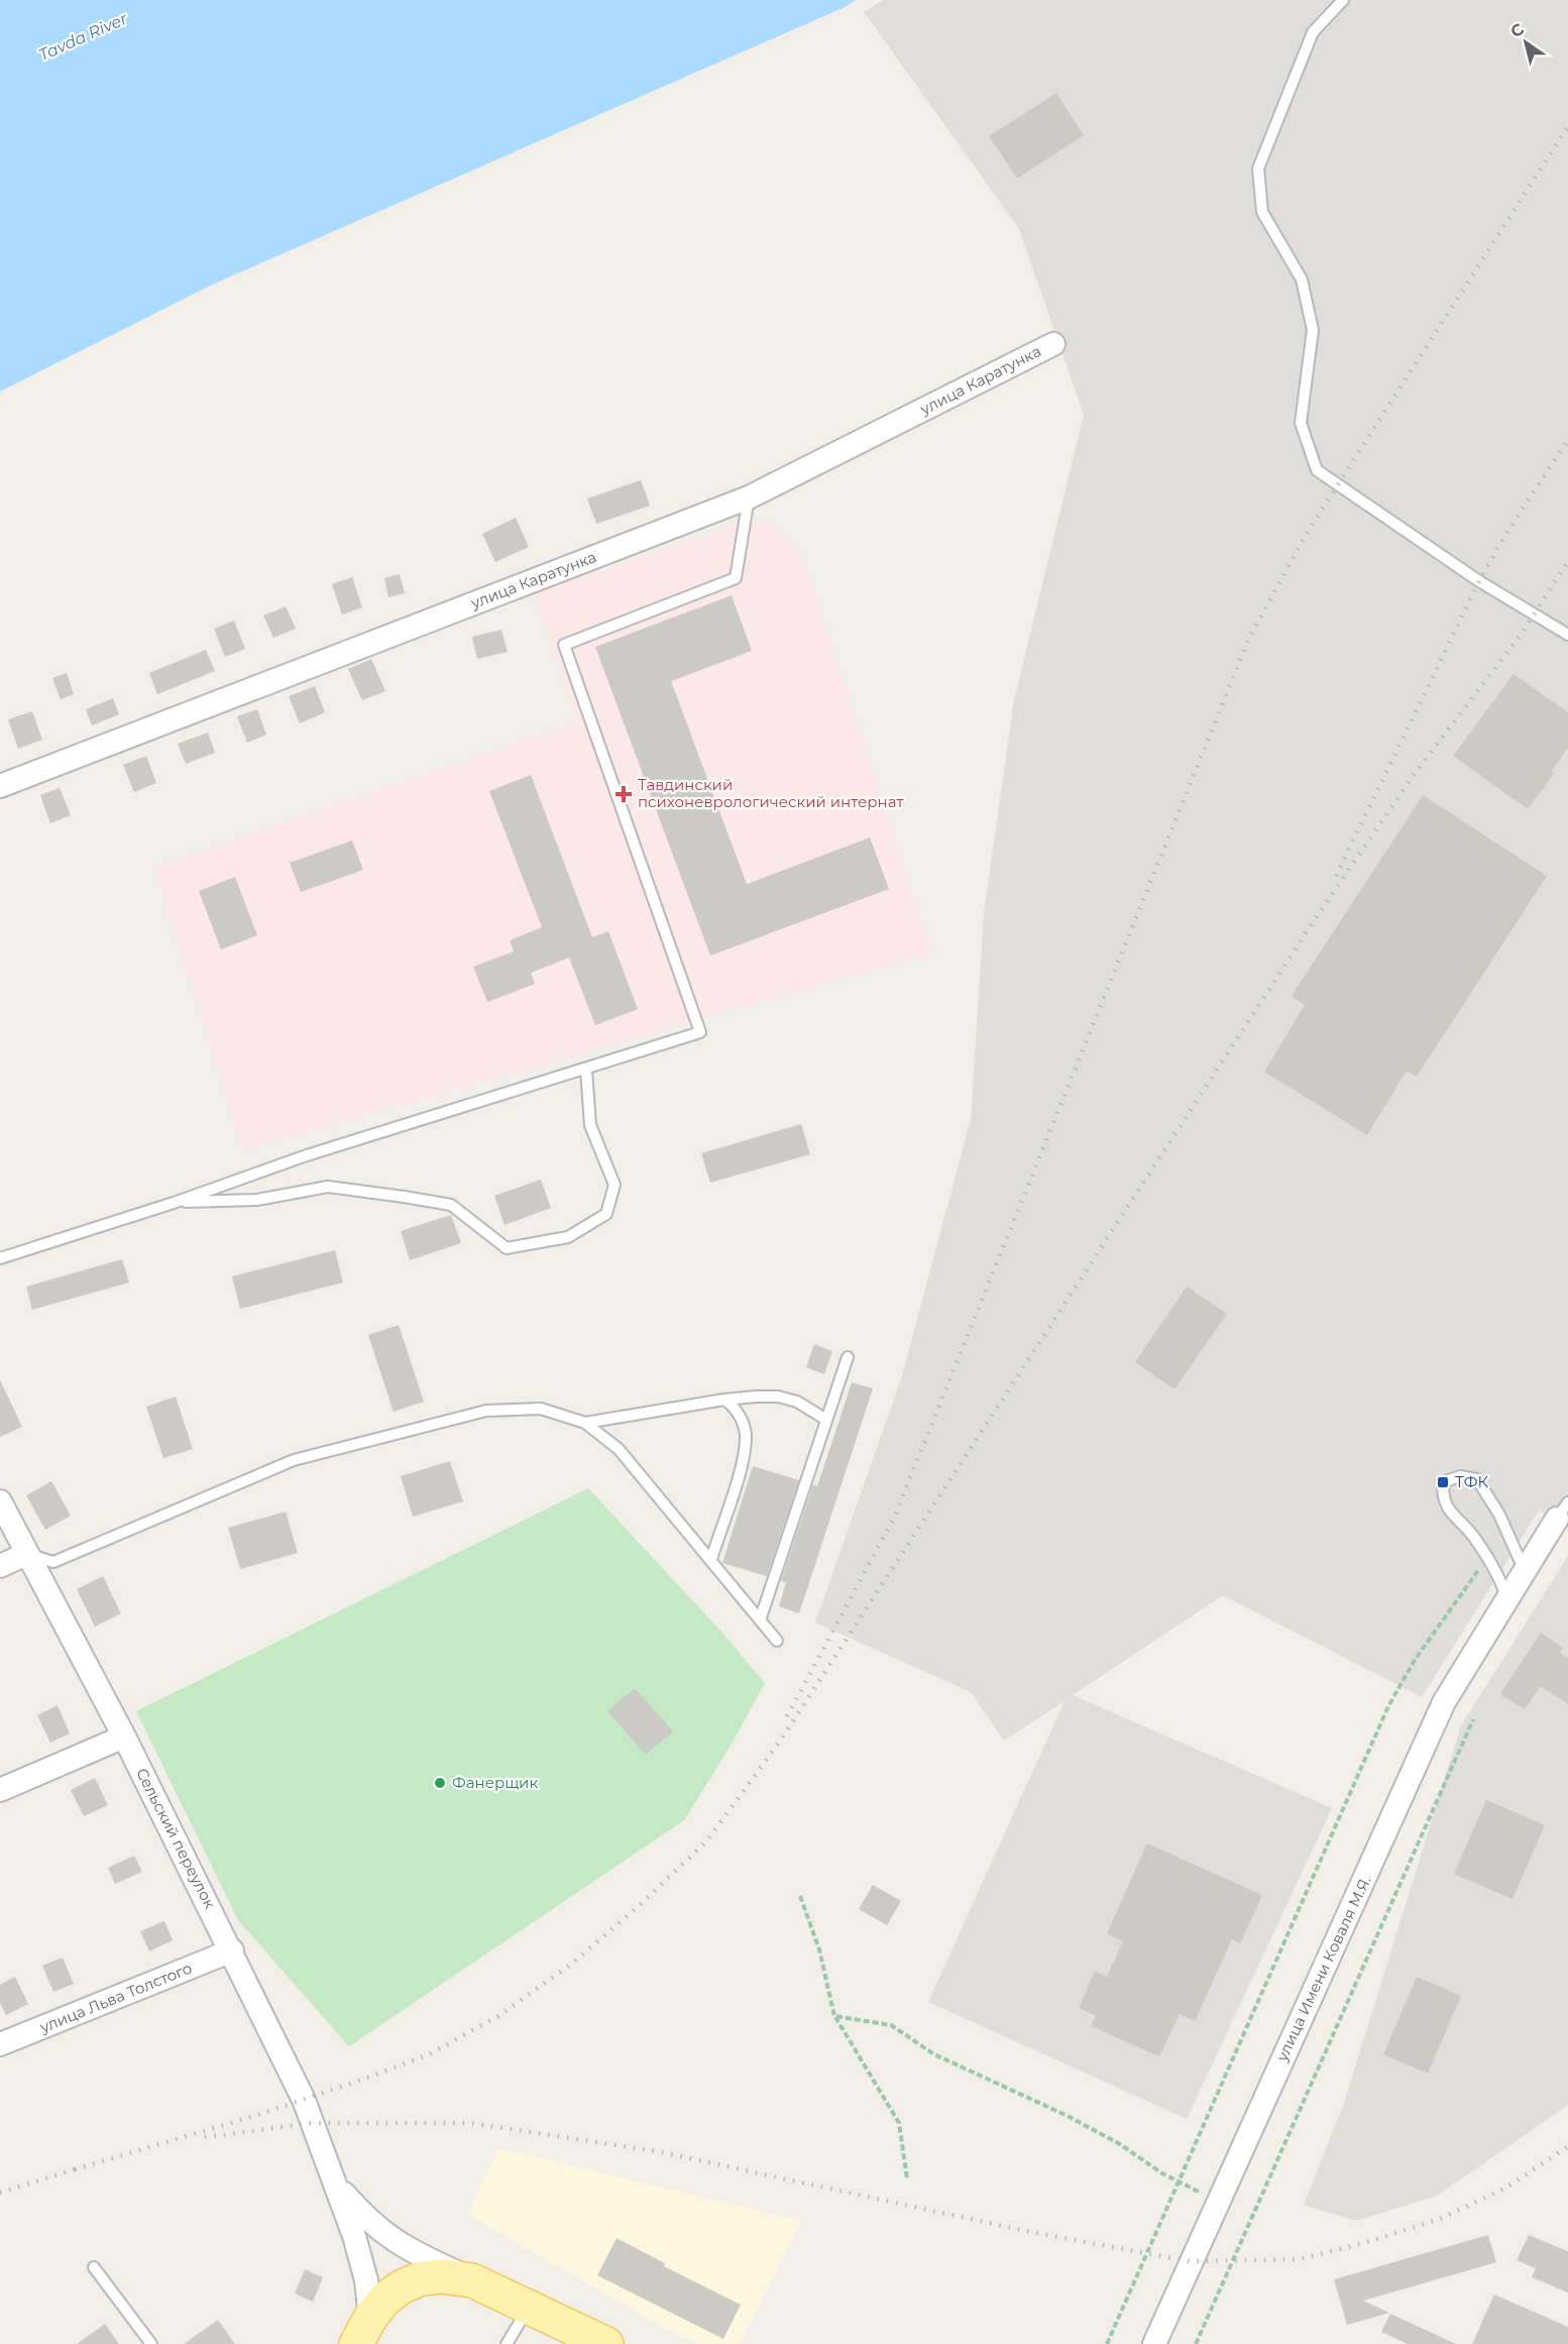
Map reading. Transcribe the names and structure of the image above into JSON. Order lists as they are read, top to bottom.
{
  "streets": {
    "street": [
      "улица Каратунка",
      "Сельский переулок",
      "улица Имени Коваля М.Я.",
      "улица Льва Толстого"
    ]
  },
  "crossings": [
    ["Сельский переулок", "улица Льва Толстого"]
  ],
  "water": ["Tavda River"],
  "places": {
    "health": ["Тавдинский психоневрологический интернат"],
    "transit": ["ТФК"],
    "other": ["Фанерщик"]
  },
  "north": "top left"
}
